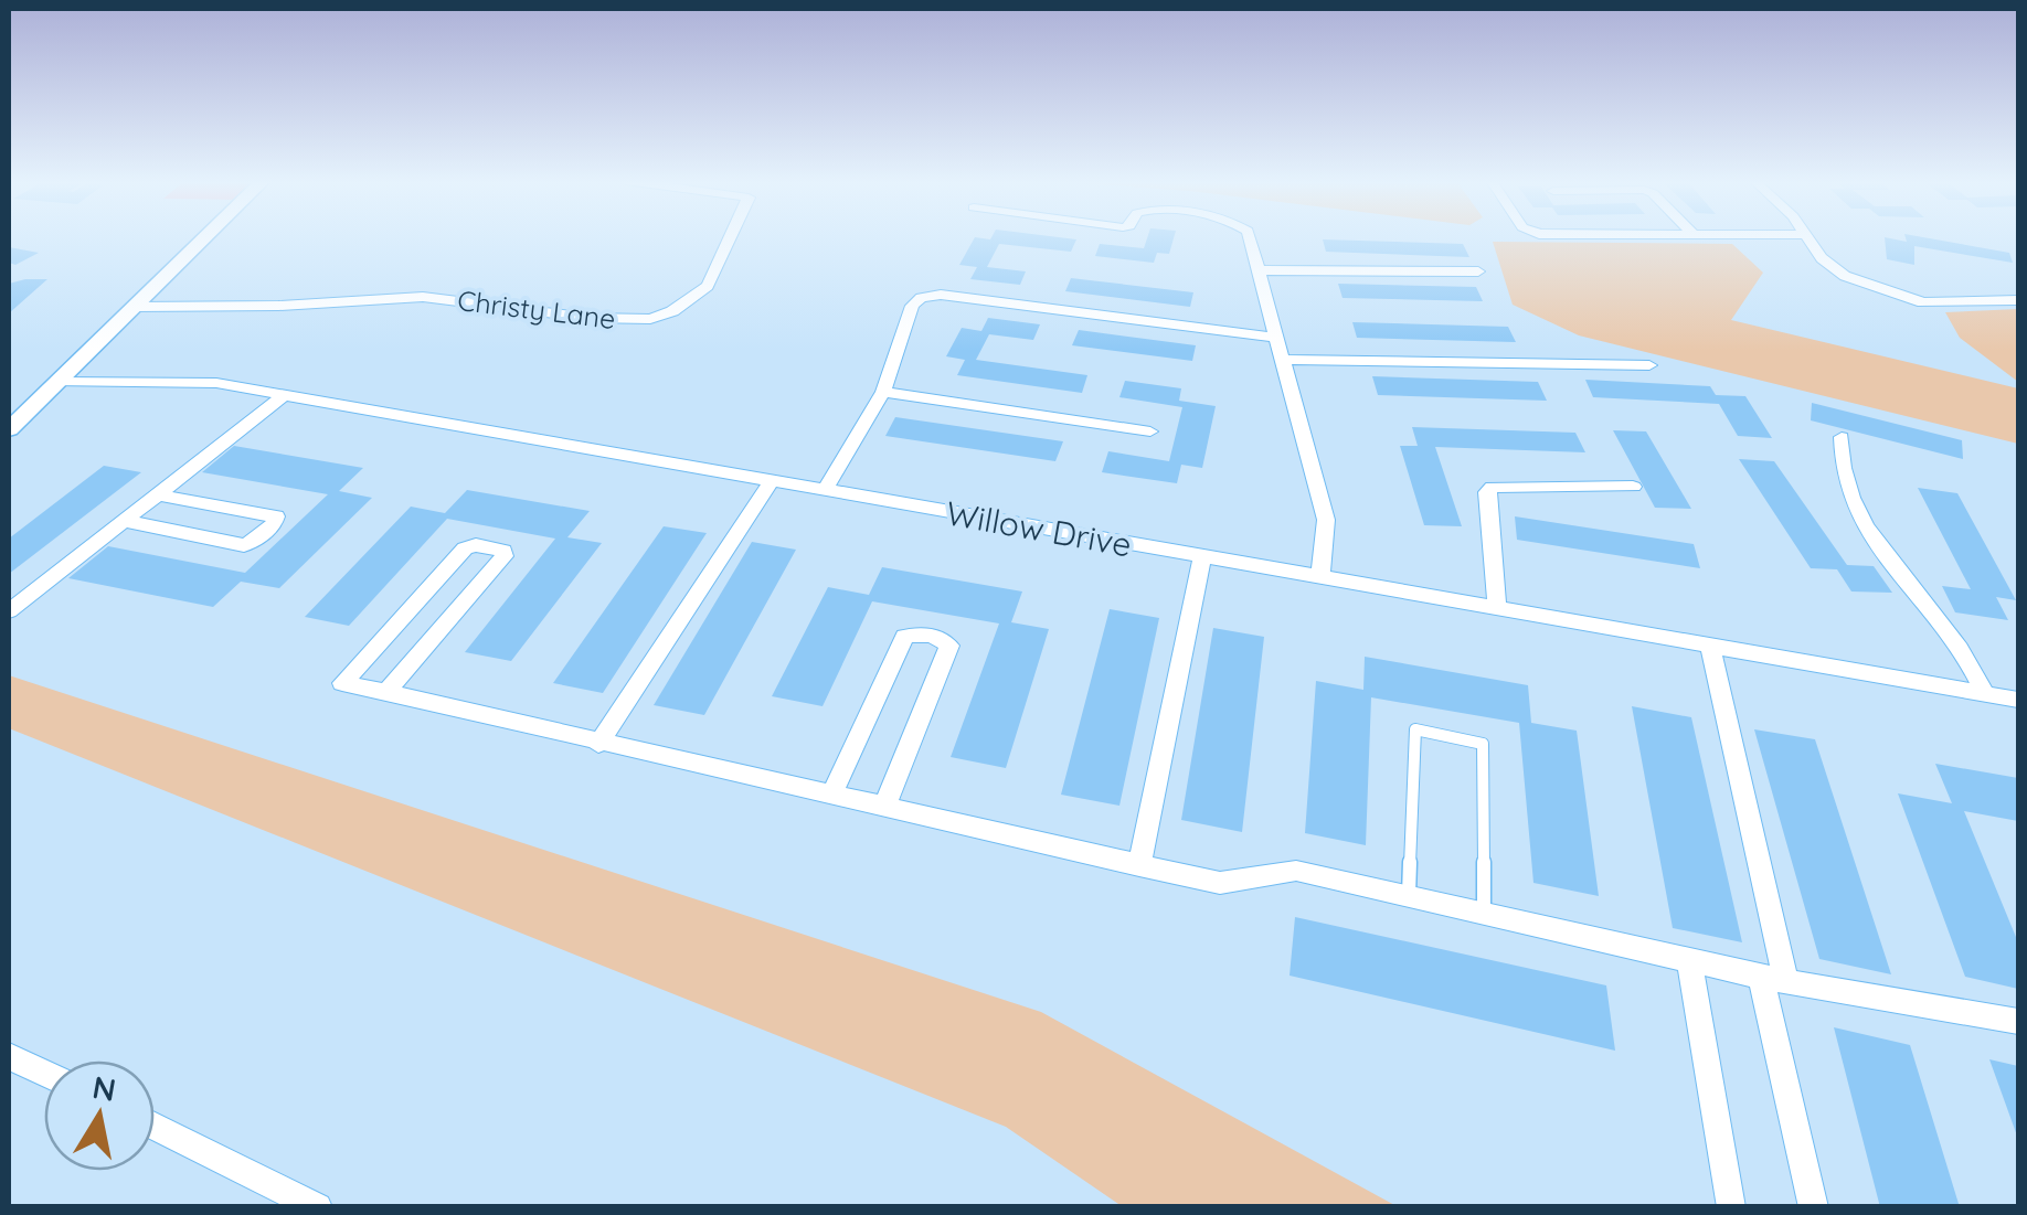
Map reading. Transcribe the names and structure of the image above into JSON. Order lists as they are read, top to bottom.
{
  "streets": {
    "street": ["Christy Lane", "Willow Drive"]
  },
  "north": "top"
}
